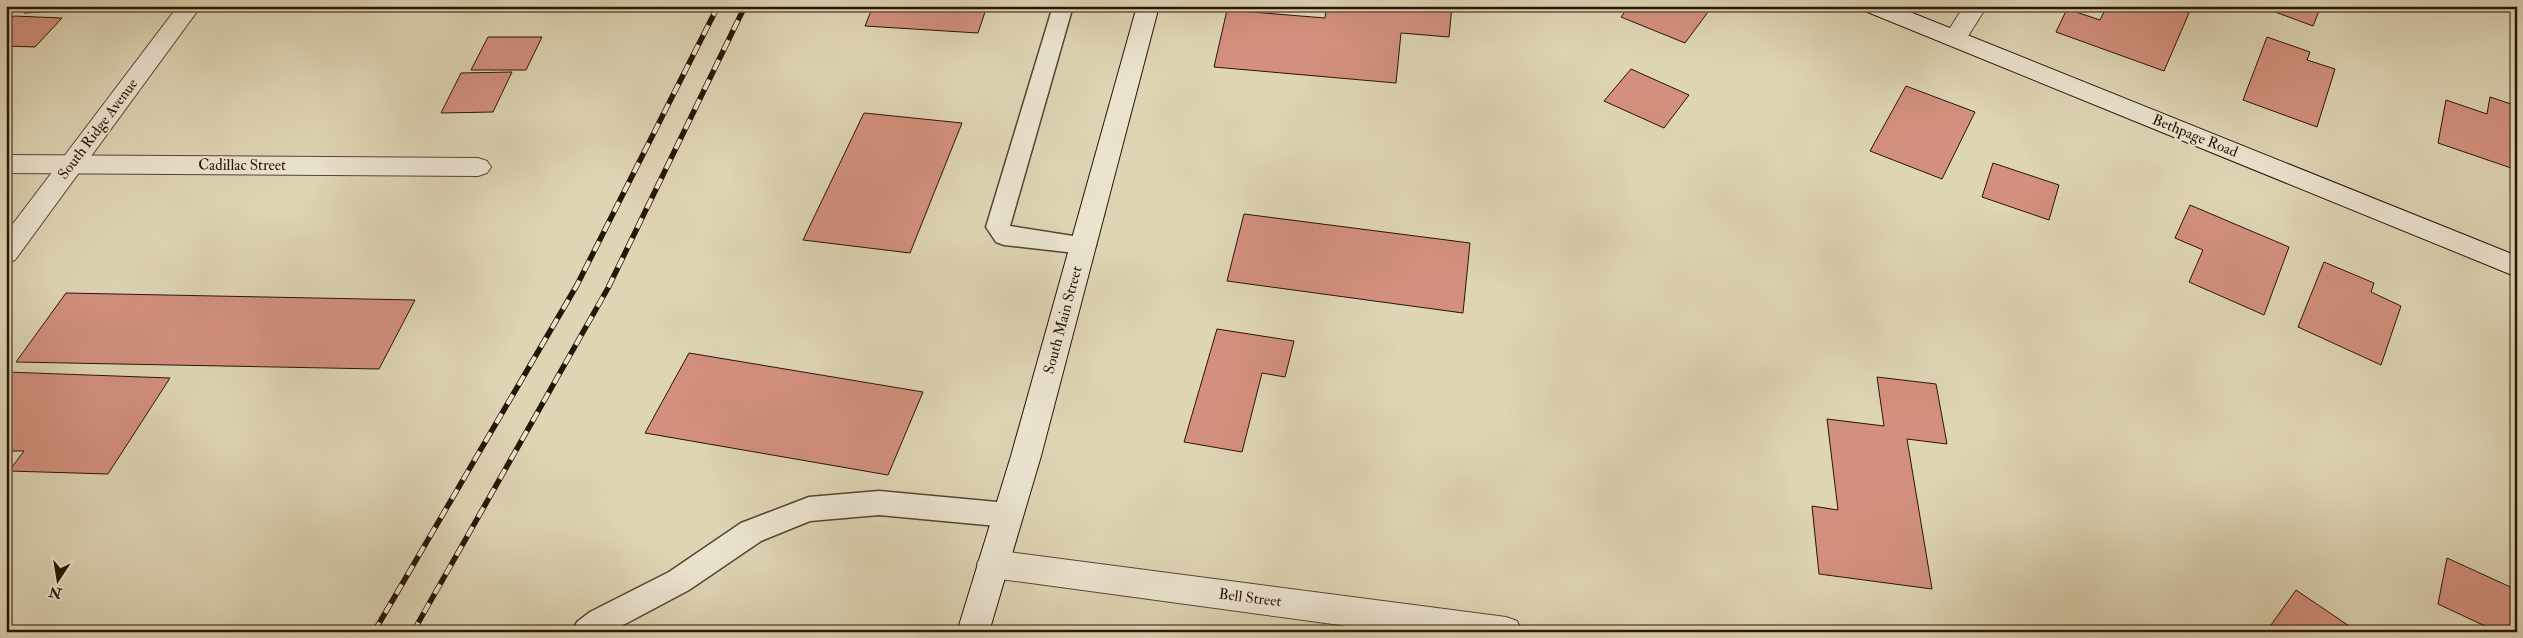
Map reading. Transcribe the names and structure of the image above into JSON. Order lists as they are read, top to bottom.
{
  "streets": {
    "main road": [
      "South Ridge Avenue",
      "Bethpage Road",
      "Cadillac Street",
      "South Main Street",
      "Bell Street"
    ]
  },
  "crossings": [
    ["South Ridge Avenue", "Cadillac Street"],
    ["South Main Street", "Bell Street"]
  ],
  "north": "bottom"
}
